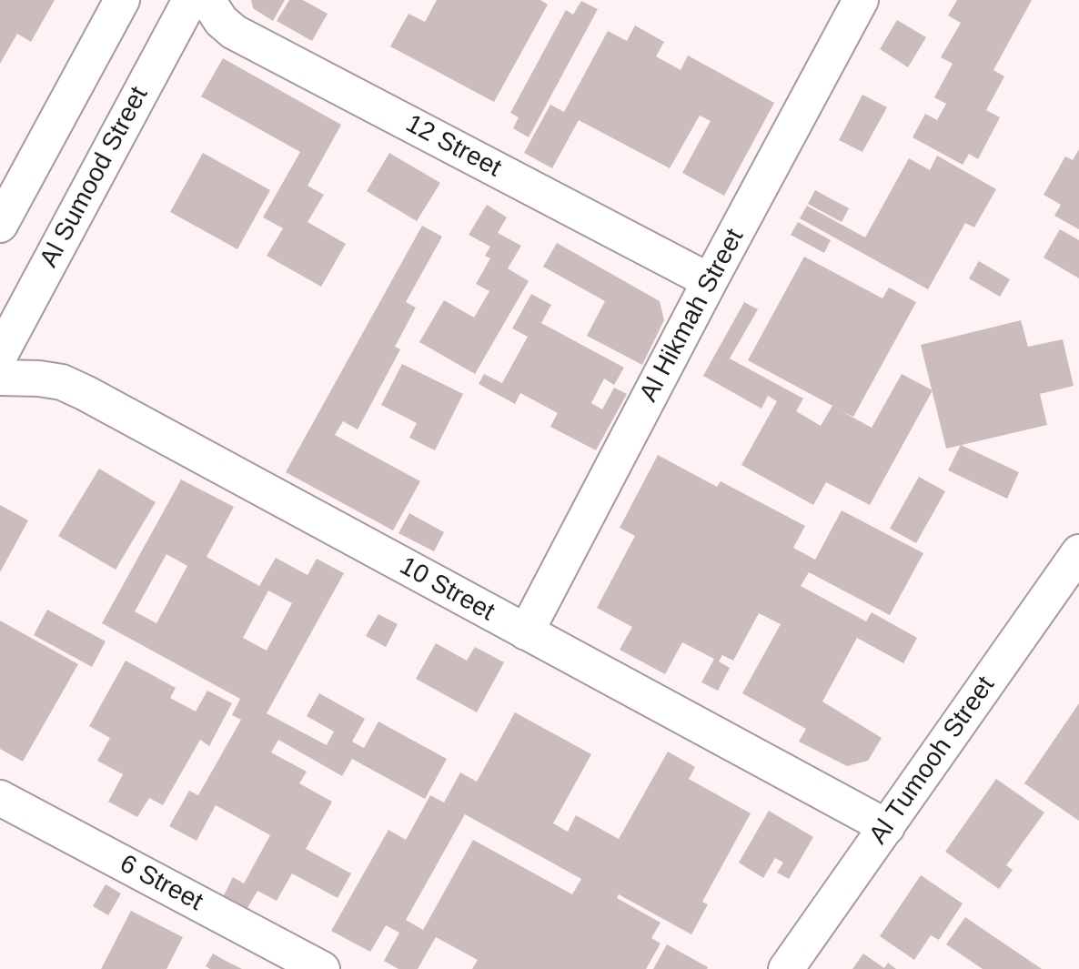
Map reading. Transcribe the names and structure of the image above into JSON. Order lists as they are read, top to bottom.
{
  "streets": {
    "street": [
      "12 Street",
      "Al Sumood Street",
      "Al Hikmah Street",
      "10 Street",
      "Al Tumooh Street",
      "6 Street"
    ]
  },
  "crossings": [
    ["12 Street", "Al Hikmah Street"],
    ["Al Hikmah Street", "10 Street"],
    ["10 Street", "Al Tumooh Street"]
  ]
}
